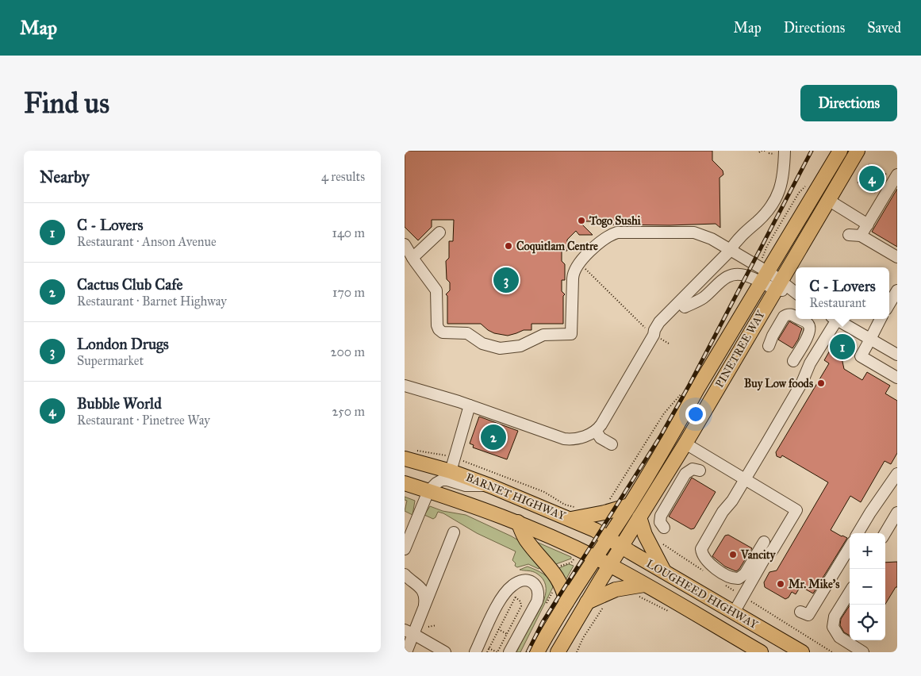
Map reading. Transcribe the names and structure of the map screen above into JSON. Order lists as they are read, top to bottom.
{
  "streets": {
    "main road": ["PINETREE WAY", "BARNET HIGHWAY", "LOUGHEED HIGHWAY"]
  },
  "crossings": [
    ["PINETREE WAY", "BARNET HIGHWAY"],
    ["PINETREE WAY", "LOUGHEED HIGHWAY"],
    ["BARNET HIGHWAY", "LOUGHEED HIGHWAY"]
  ],
  "places": [
    "Togo Sushi",
    "Coquitlam Centre",
    "Buy Low foods",
    "Vancity",
    "Mr. Mike's"
  ],
  "page": {
    "header": "Map",
    "nav": ["Map", "Directions", "Saved"],
    "buttons": "Directions",
    "title": "Find us",
    "heading": ["Nearby", "4 results"],
    "pins": [
      "4",
      "3",
      "1",
      "2"
    ],
    "list": [
      {
        "mark": "1",
        "name": "C - Lovers",
        "note": "Restaurant · Anson Avenue",
        "value": "140 m"
      },
      {
        "mark": "2",
        "name": "Cactus Club Cafe",
        "note": "Restaurant · Barnet Highway",
        "value": "170 m"
      },
      {
        "mark": "3",
        "name": "London Drugs",
        "note": "Supermarket",
        "value": "200 m"
      },
      {
        "mark": "4",
        "name": "Bubble World",
        "note": "Restaurant · Pinetree Way",
        "value": "250 m"
      }
    ],
    "popup": ["C - Lovers", "Restaurant"],
    "map_buttons": ["+", "−"]
  }
}
